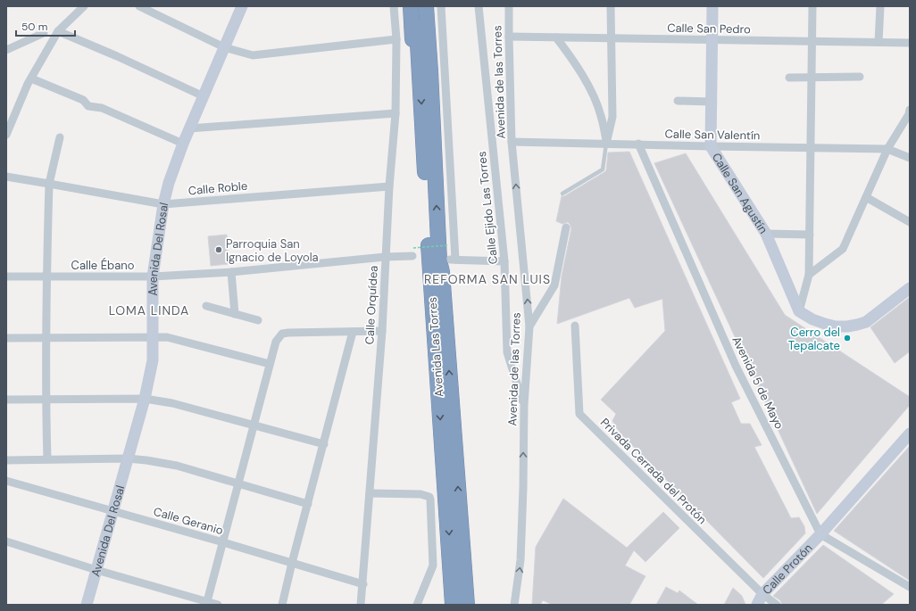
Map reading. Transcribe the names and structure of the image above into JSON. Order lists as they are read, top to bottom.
{
  "streets": {
    "highway": ["Avenida Las Torres"],
    "street": [
      "Calle San Pedro",
      "Avenida de las Torres",
      "Calle San Valentín",
      "Calle Roble",
      "Calle San Agustín",
      "Calle Ejido Las Torres",
      "Avenida Del Rosal",
      "Calle Ébano",
      "Calle Orquídea",
      "Avenida 5 de Mayo",
      "Privada Cerrada del Protón",
      "Calle Geranio",
      "Calle Protón"
    ]
  },
  "crossings": [
    ["Calle San Pedro", "Avenida de las Torres"],
    ["Calle San Pedro", "Calle San Agustín"],
    ["Avenida de las Torres", "Calle San Valentín"],
    ["Avenida de las Torres", "Calle Ejido Las Torres"],
    ["Calle San Valentín", "Calle San Agustín"],
    ["Calle San Valentín", "Avenida 5 de Mayo"],
    ["Calle Roble", "Avenida Del Rosal"],
    ["Calle Roble", "Calle Orquídea"],
    ["Avenida Del Rosal", "Calle Ébano"],
    ["Avenida Del Rosal", "Calle Geranio"],
    ["Calle Ébano", "Calle Orquídea"],
    ["Calle Orquídea", "Calle Geranio"],
    ["Avenida 5 de Mayo", "Calle Protón"],
    ["Privada Cerrada del Protón", "Calle Protón"]
  ],
  "one_way": ["Avenida de las Torres"],
  "districts": ["REFORMA SAN LUIS", "LOMA LINDA"],
  "places": ["Parroquia San Ignacio de Loyola", "Cerro del Tepalcate"],
  "scale_bar": "50 m"
}
